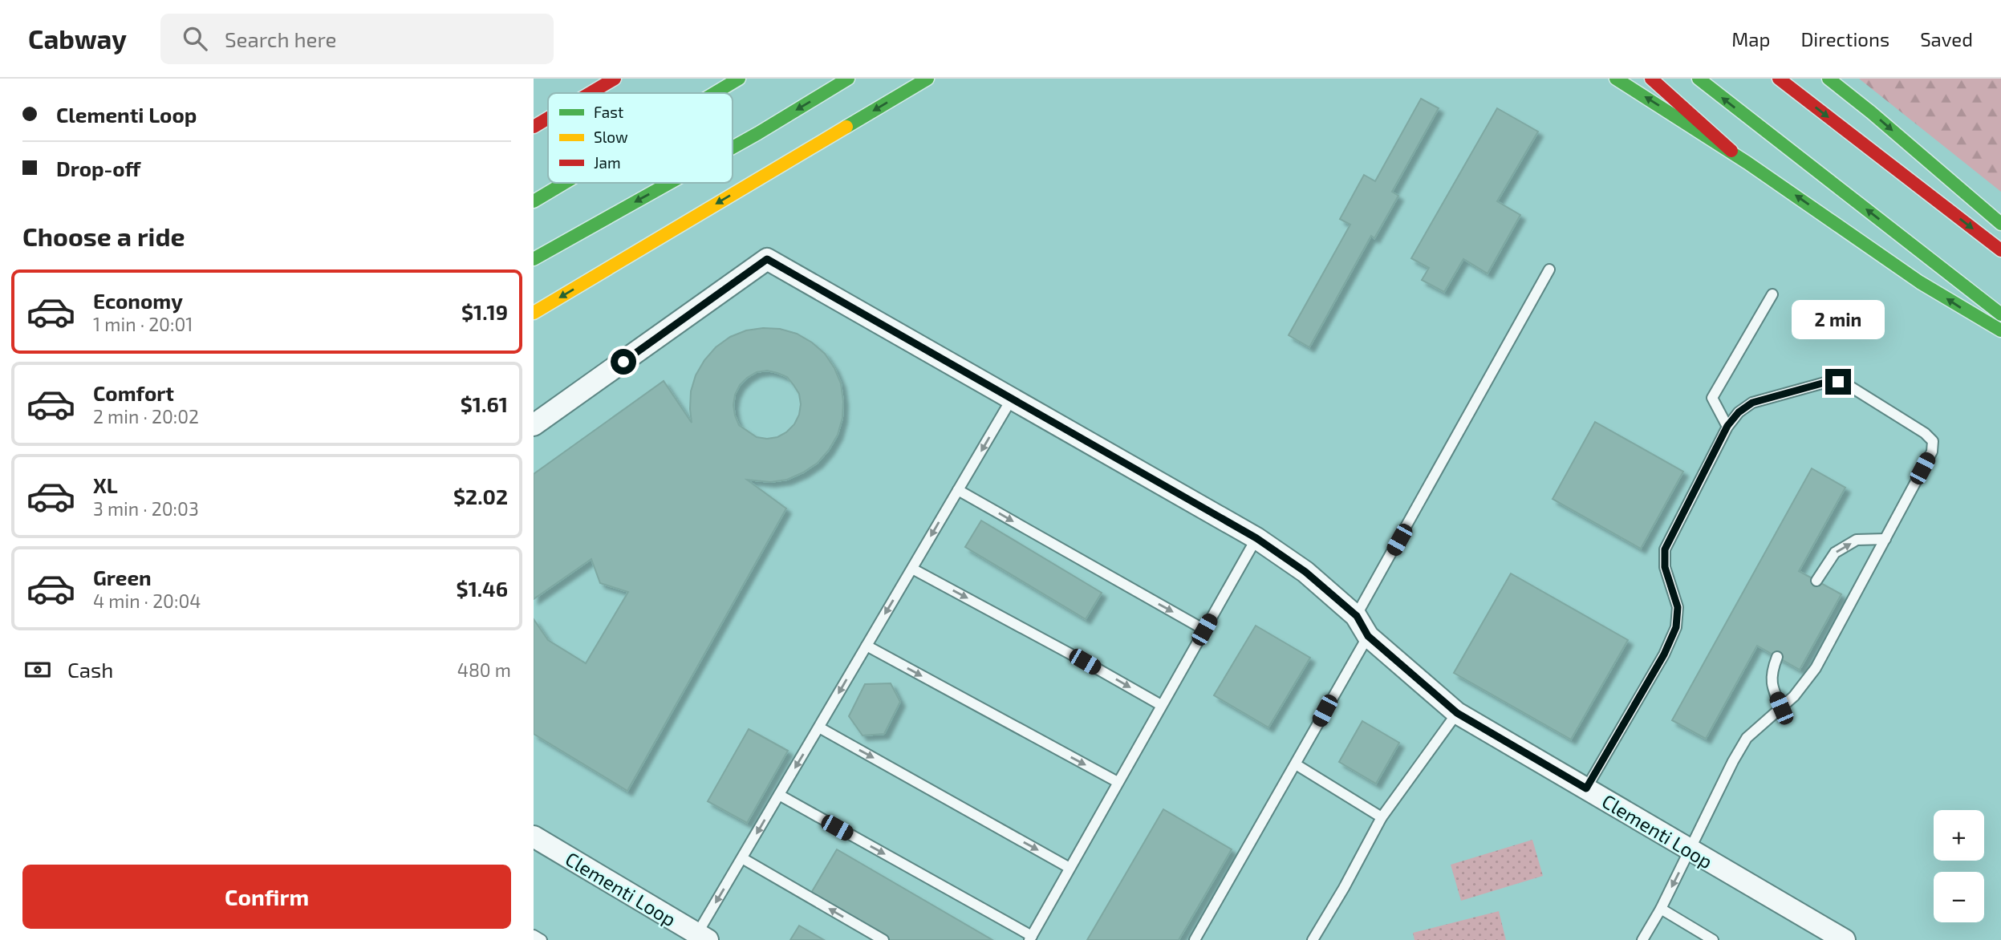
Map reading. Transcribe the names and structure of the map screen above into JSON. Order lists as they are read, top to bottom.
{
  "streets": {
    "street": ["Clementi Loop"]
  },
  "legend": ["Fast", "Slow", "Jam"],
  "page": {
    "header": "Cabway",
    "search": "Search here",
    "nav": ["Map", "Directions", "Saved"],
    "banner": ["Clementi Loop", "Drop-off"],
    "heading": "Choose a ride",
    "list": [
      {
        "name": "Economy",
        "note": "1 min · 20:01",
        "value": "$1.19"
      },
      {
        "name": "Comfort",
        "note": "2 min · 20:02",
        "value": "$1.61"
      },
      {
        "name": "XL",
        "note": "3 min · 20:03",
        "value": "$2.02"
      },
      {
        "name": "Green",
        "note": "4 min · 20:04",
        "value": "$1.46"
      }
    ],
    "bubble": "2 min",
    "pay": ["Cash", "480 m"],
    "map_buttons": ["+", "−"],
    "buttons": "Confirm"
  }
}
